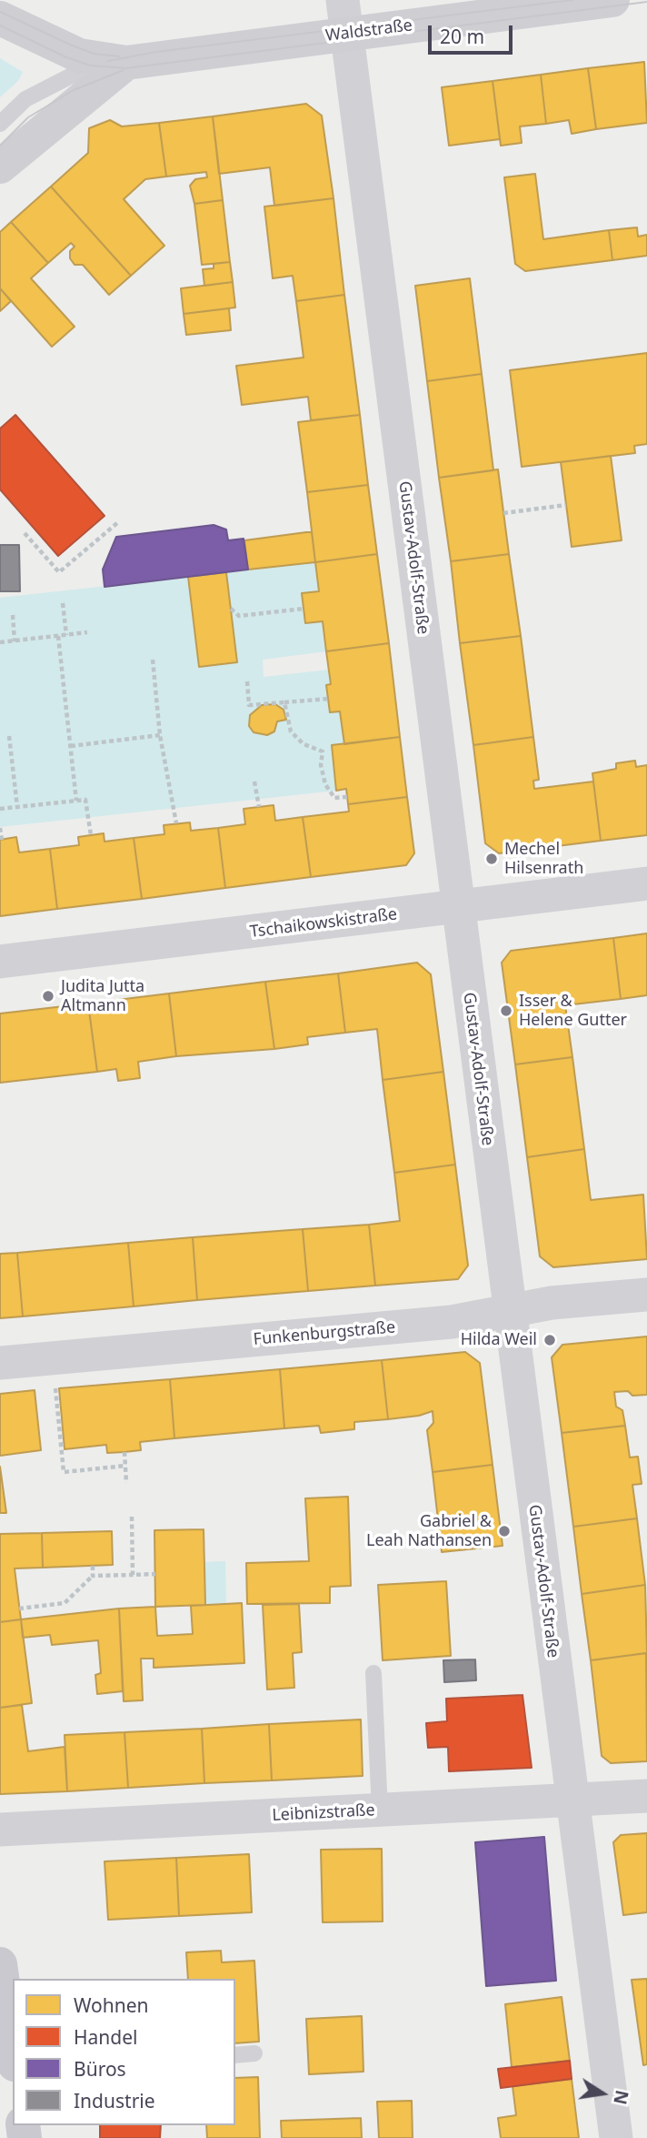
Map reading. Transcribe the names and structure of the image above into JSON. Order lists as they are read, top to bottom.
{
  "streets": {
    "main road": ["Waldstraße"],
    "street": [
      "Gustav-Adolf-Straße",
      "Tschaikowskistraße",
      "Funkenburgstraße",
      "Leibnizstraße"
    ]
  },
  "crossings": [
    ["Waldstraße", "Gustav-Adolf-Straße"],
    ["Gustav-Adolf-Straße", "Tschaikowskistraße"],
    ["Gustav-Adolf-Straße", "Funkenburgstraße"],
    ["Gustav-Adolf-Straße", "Leibnizstraße"]
  ],
  "places": [
    "Mechel Hilsenrath",
    "Judita Jutta Altmann",
    "Isser & Helene Gutter",
    "Hilda Weil",
    "Gabriel & Leah Nathansen"
  ],
  "legend": [
    "Wohnen",
    "Handel",
    "Büros",
    "Industrie"
  ],
  "scale_bar": "20 m",
  "north": "right"
}
